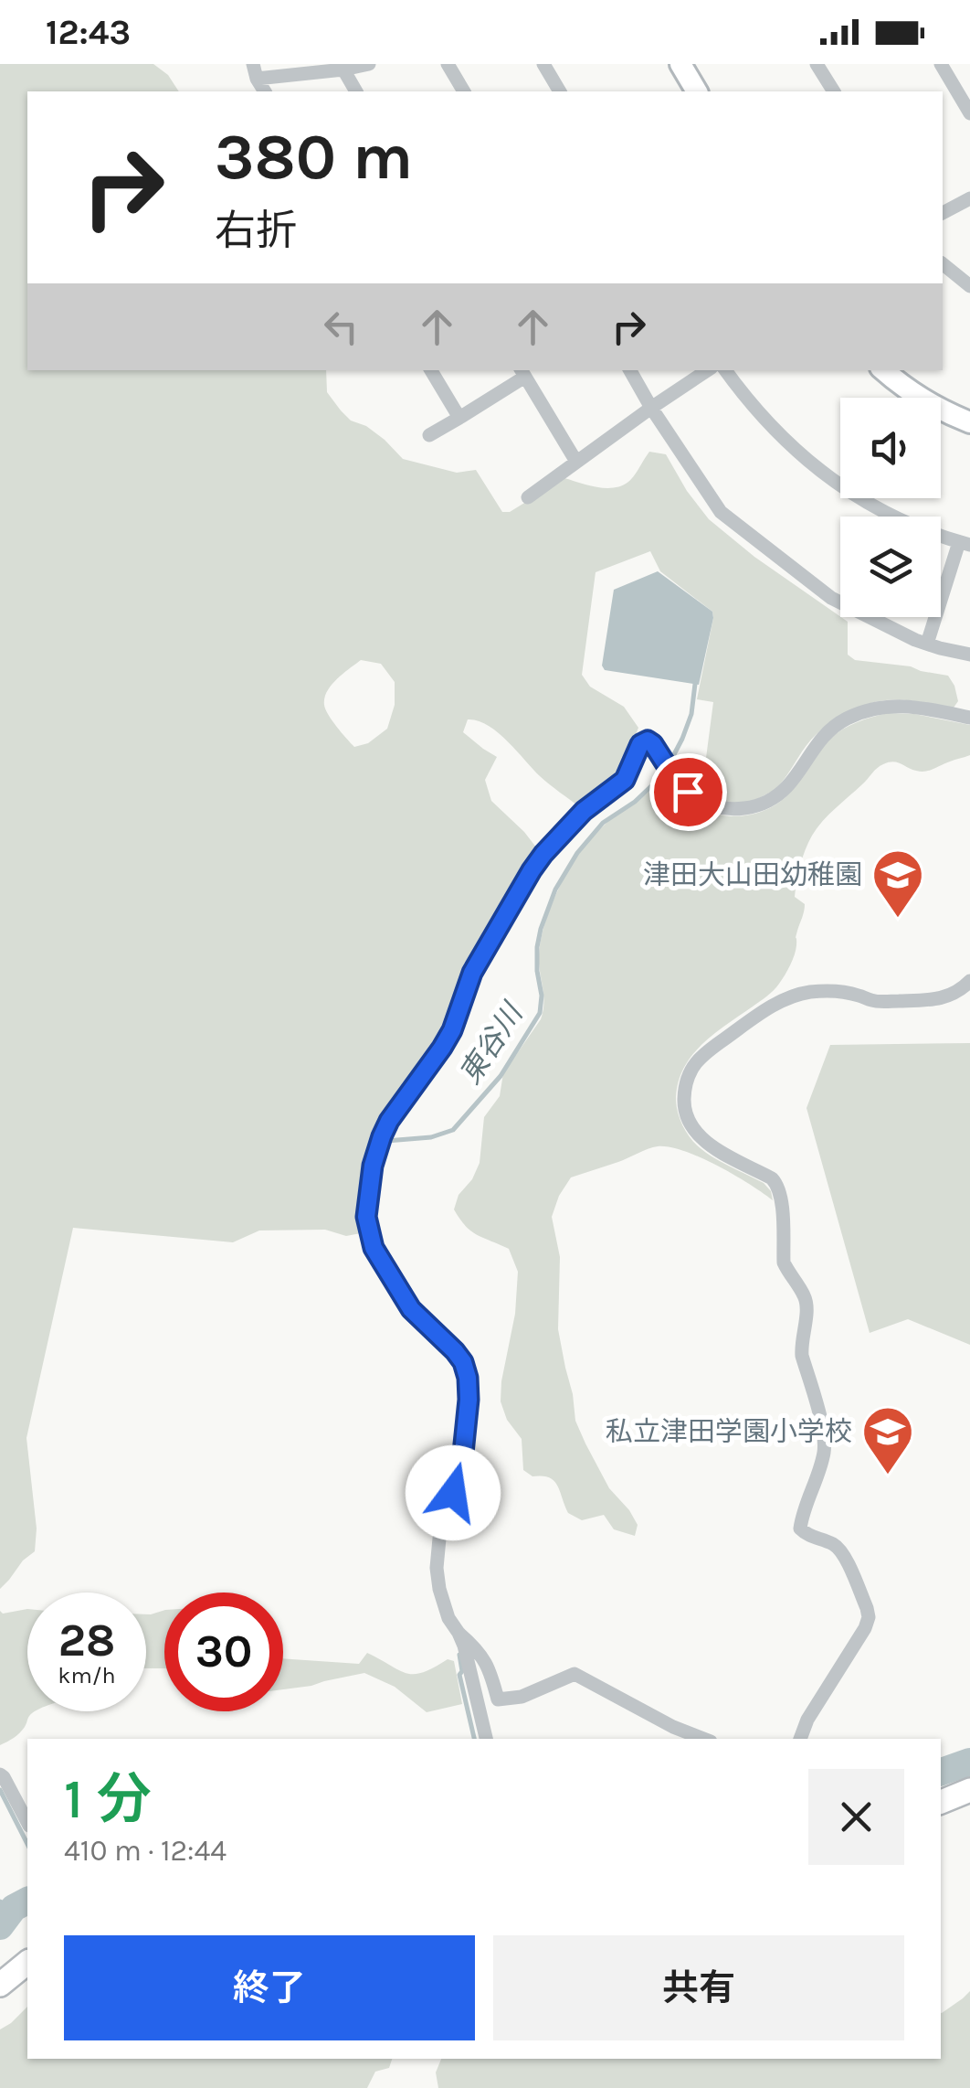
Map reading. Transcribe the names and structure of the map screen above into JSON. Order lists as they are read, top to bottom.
{
  "water": ["東谷川"],
  "places": {
    "school or university": ["津田大山田幼稚園", "私立津田学園小学校"]
  },
  "page": {
    "status": "12:43",
    "turn": ["380 m", "右折"],
    "speed": "28 km/h",
    "limit": "30",
    "heading": ["1 分", "410 m · 12:44"],
    "buttons": ["終了", "共有"]
  }
}
